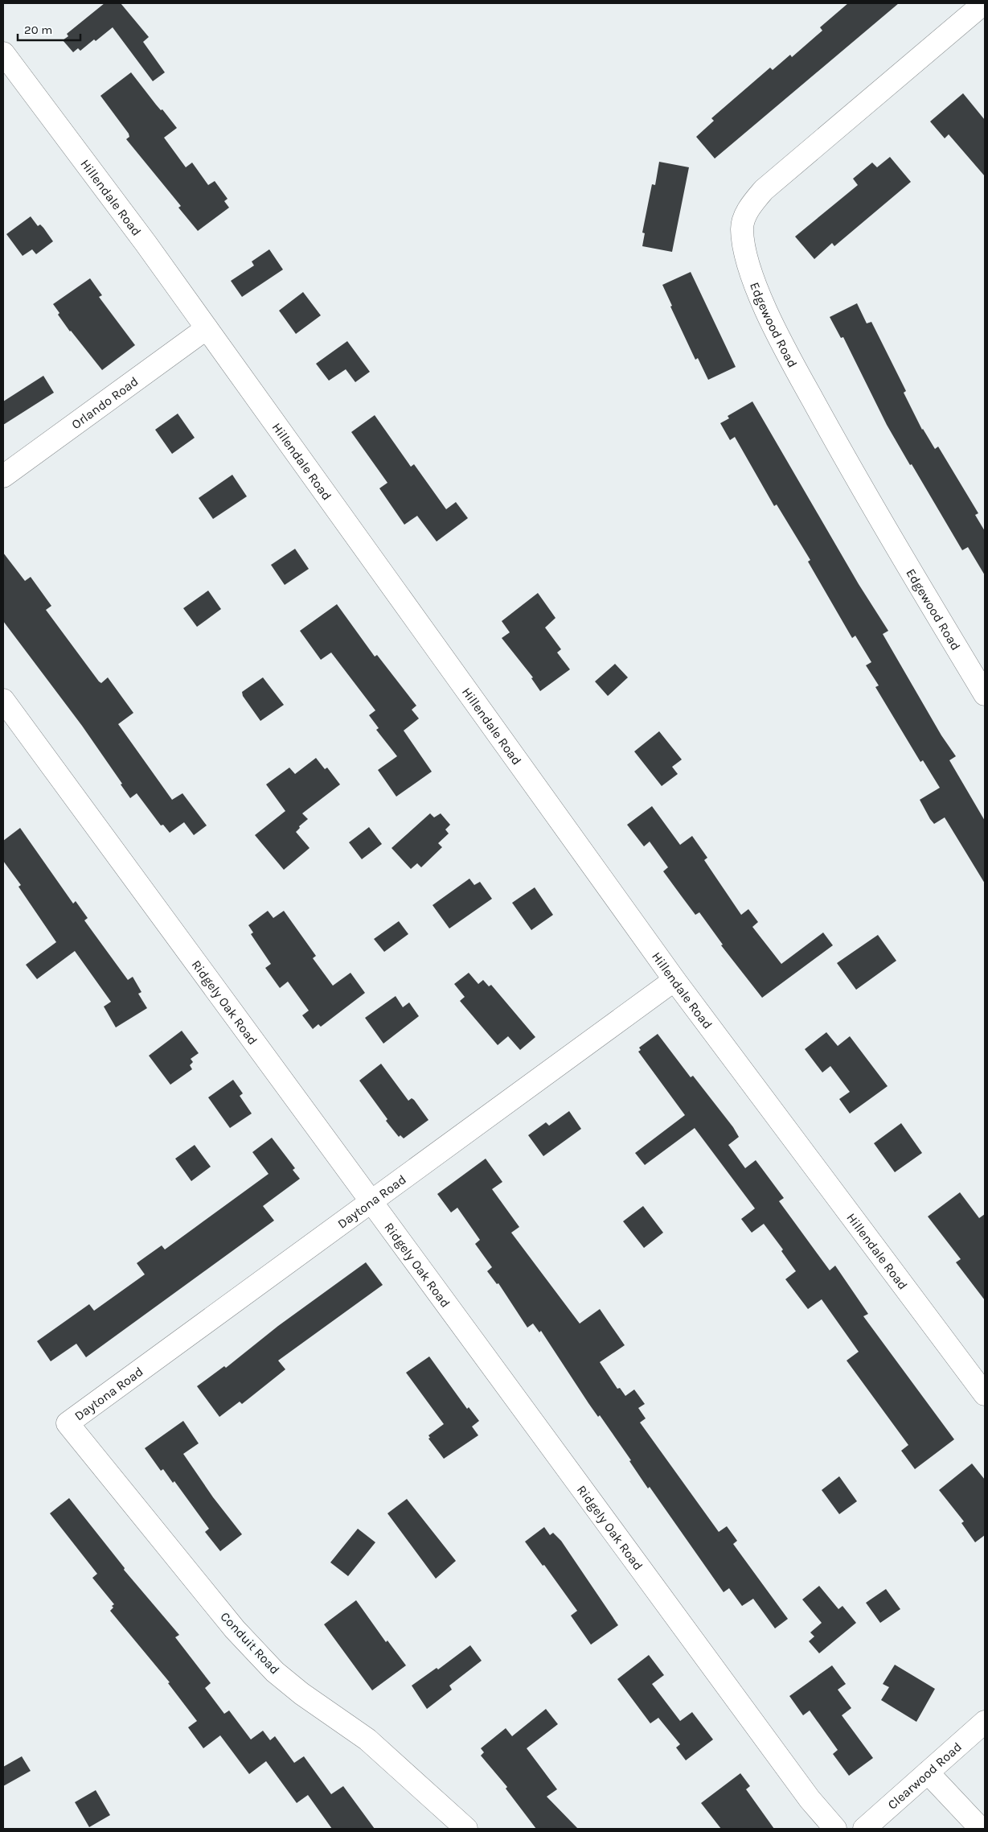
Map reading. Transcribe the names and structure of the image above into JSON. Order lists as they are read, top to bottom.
{
  "streets": {
    "street": [
      "Hillendale Road",
      "Edgewood Road",
      "Orlando Road",
      "Ridgely Oak Road",
      "Daytona Road",
      "Conduit Road",
      "Clearwood Road"
    ]
  },
  "crossings": [
    ["Hillendale Road", "Orlando Road"],
    ["Hillendale Road", "Daytona Road"],
    ["Ridgely Oak Road", "Daytona Road"],
    ["Daytona Road", "Conduit Road"]
  ],
  "scale_bar": "20 m"
}
